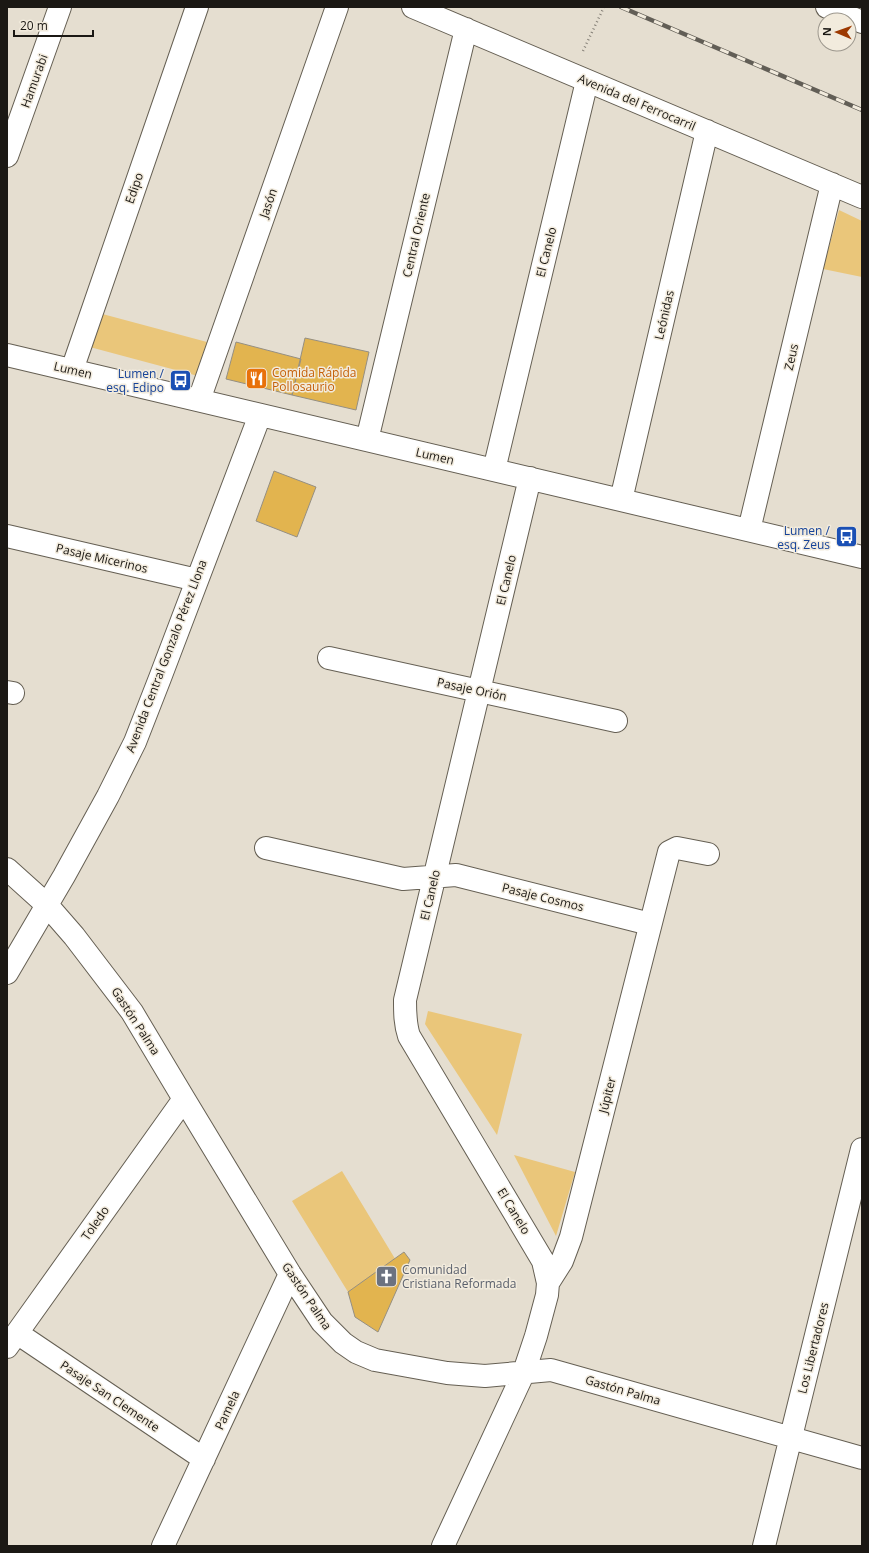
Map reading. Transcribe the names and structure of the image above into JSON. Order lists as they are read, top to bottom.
{
  "streets": {
    "street": [
      "Hamurabi",
      "Avenida del Ferrocarril",
      "Edipo",
      "Jasón",
      "Central Oriente",
      "El Canelo",
      "Leónidas",
      "Zeus",
      "Lumen",
      "Pasaje Micerinos",
      "Avenida Central Gonzalo Pérez Llona",
      "Pasaje Orión",
      "Pasaje Cosmos",
      "Gastón Palma",
      "Júpiter",
      "Toledo",
      "Los Libertadores",
      "Pasaje San Clemente",
      "Pamela"
    ]
  },
  "crossings": [
    ["Avenida del Ferrocarril", "Central Oriente"],
    ["Avenida del Ferrocarril", "El Canelo"],
    ["Avenida del Ferrocarril", "Leónidas"],
    ["Avenida del Ferrocarril", "Zeus"],
    ["Edipo", "Lumen"],
    ["Jasón", "Lumen"],
    ["Central Oriente", "Lumen"],
    ["El Canelo", "Lumen"],
    ["El Canelo", "Pasaje Orión"],
    ["El Canelo", "Pasaje Cosmos"],
    ["El Canelo", "Júpiter"],
    ["Leónidas", "Lumen"],
    ["Zeus", "Lumen"],
    ["Lumen", "Avenida Central Gonzalo Pérez Llona"],
    ["Pasaje Micerinos", "Avenida Central Gonzalo Pérez Llona"],
    ["Avenida Central Gonzalo Pérez Llona", "Gastón Palma"],
    ["Pasaje Cosmos", "Júpiter"],
    ["Gastón Palma", "Júpiter"],
    ["Gastón Palma", "Toledo"],
    ["Gastón Palma", "Los Libertadores"],
    ["Gastón Palma", "Pamela"],
    ["Toledo", "Pasaje San Clemente"],
    ["Pasaje San Clemente", "Pamela"]
  ],
  "places": {
    "restaurant": ["Comida Rápida Pollosaurio"],
    "bus stop": ["Lumen / esq. Edipo", "Lumen / esq. Zeus"],
    "church": ["Comunidad Cristiana Reformada"]
  },
  "scale_bar": "20 m",
  "north": "left"
}
